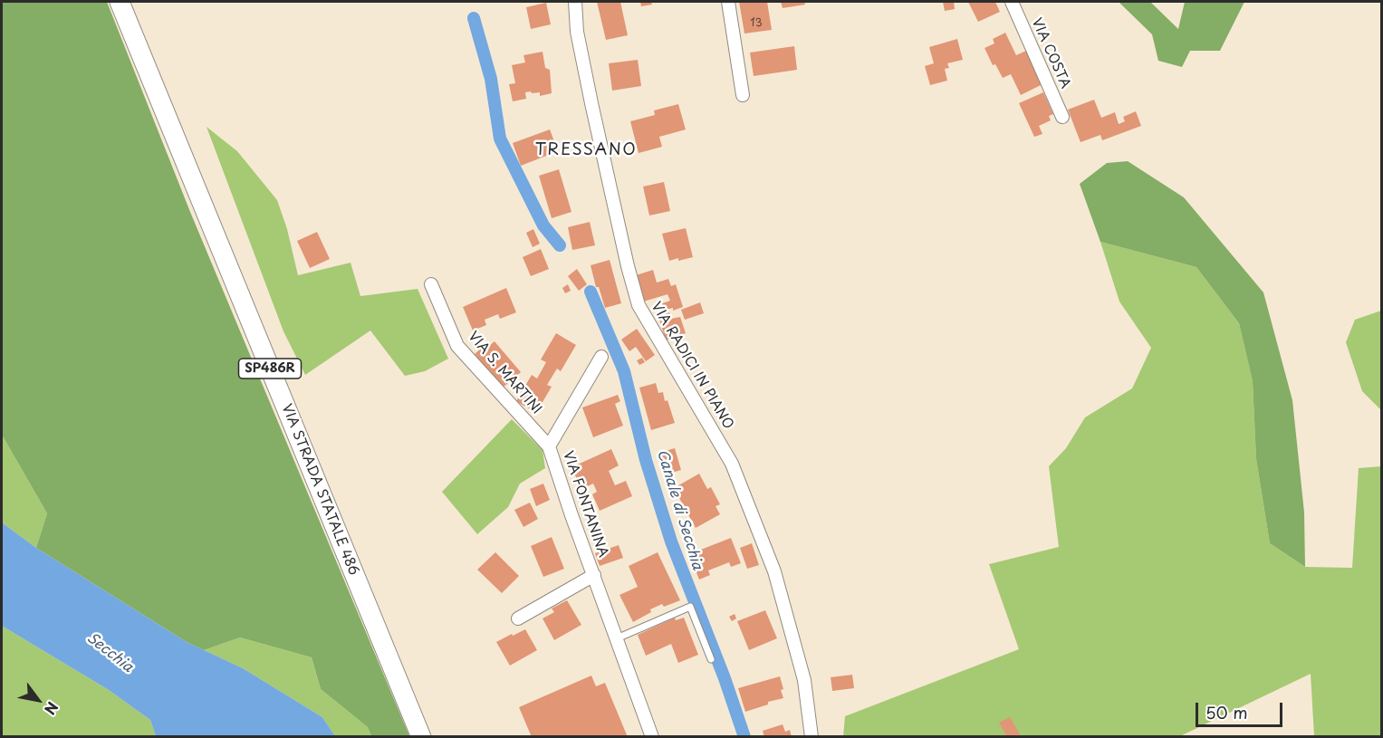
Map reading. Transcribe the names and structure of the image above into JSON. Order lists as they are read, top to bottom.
{
  "streets": {
    "main road": ["SP486R", "VIA STRADA STATALE 486"],
    "street": [
      "VIA COSTA",
      "VIA RADICI IN PIANO",
      "VIA S. MARTINI",
      "VIA FONTANINA"
    ]
  },
  "crossings": [
    ["VIA S. MARTINI", "VIA FONTANINA"]
  ],
  "districts": ["TRESSANO"],
  "water": ["Canale di Secchia", "Secchia"],
  "house_numbers": ["13"],
  "scale_bar": "50 m",
  "north": "bottom right"
}
